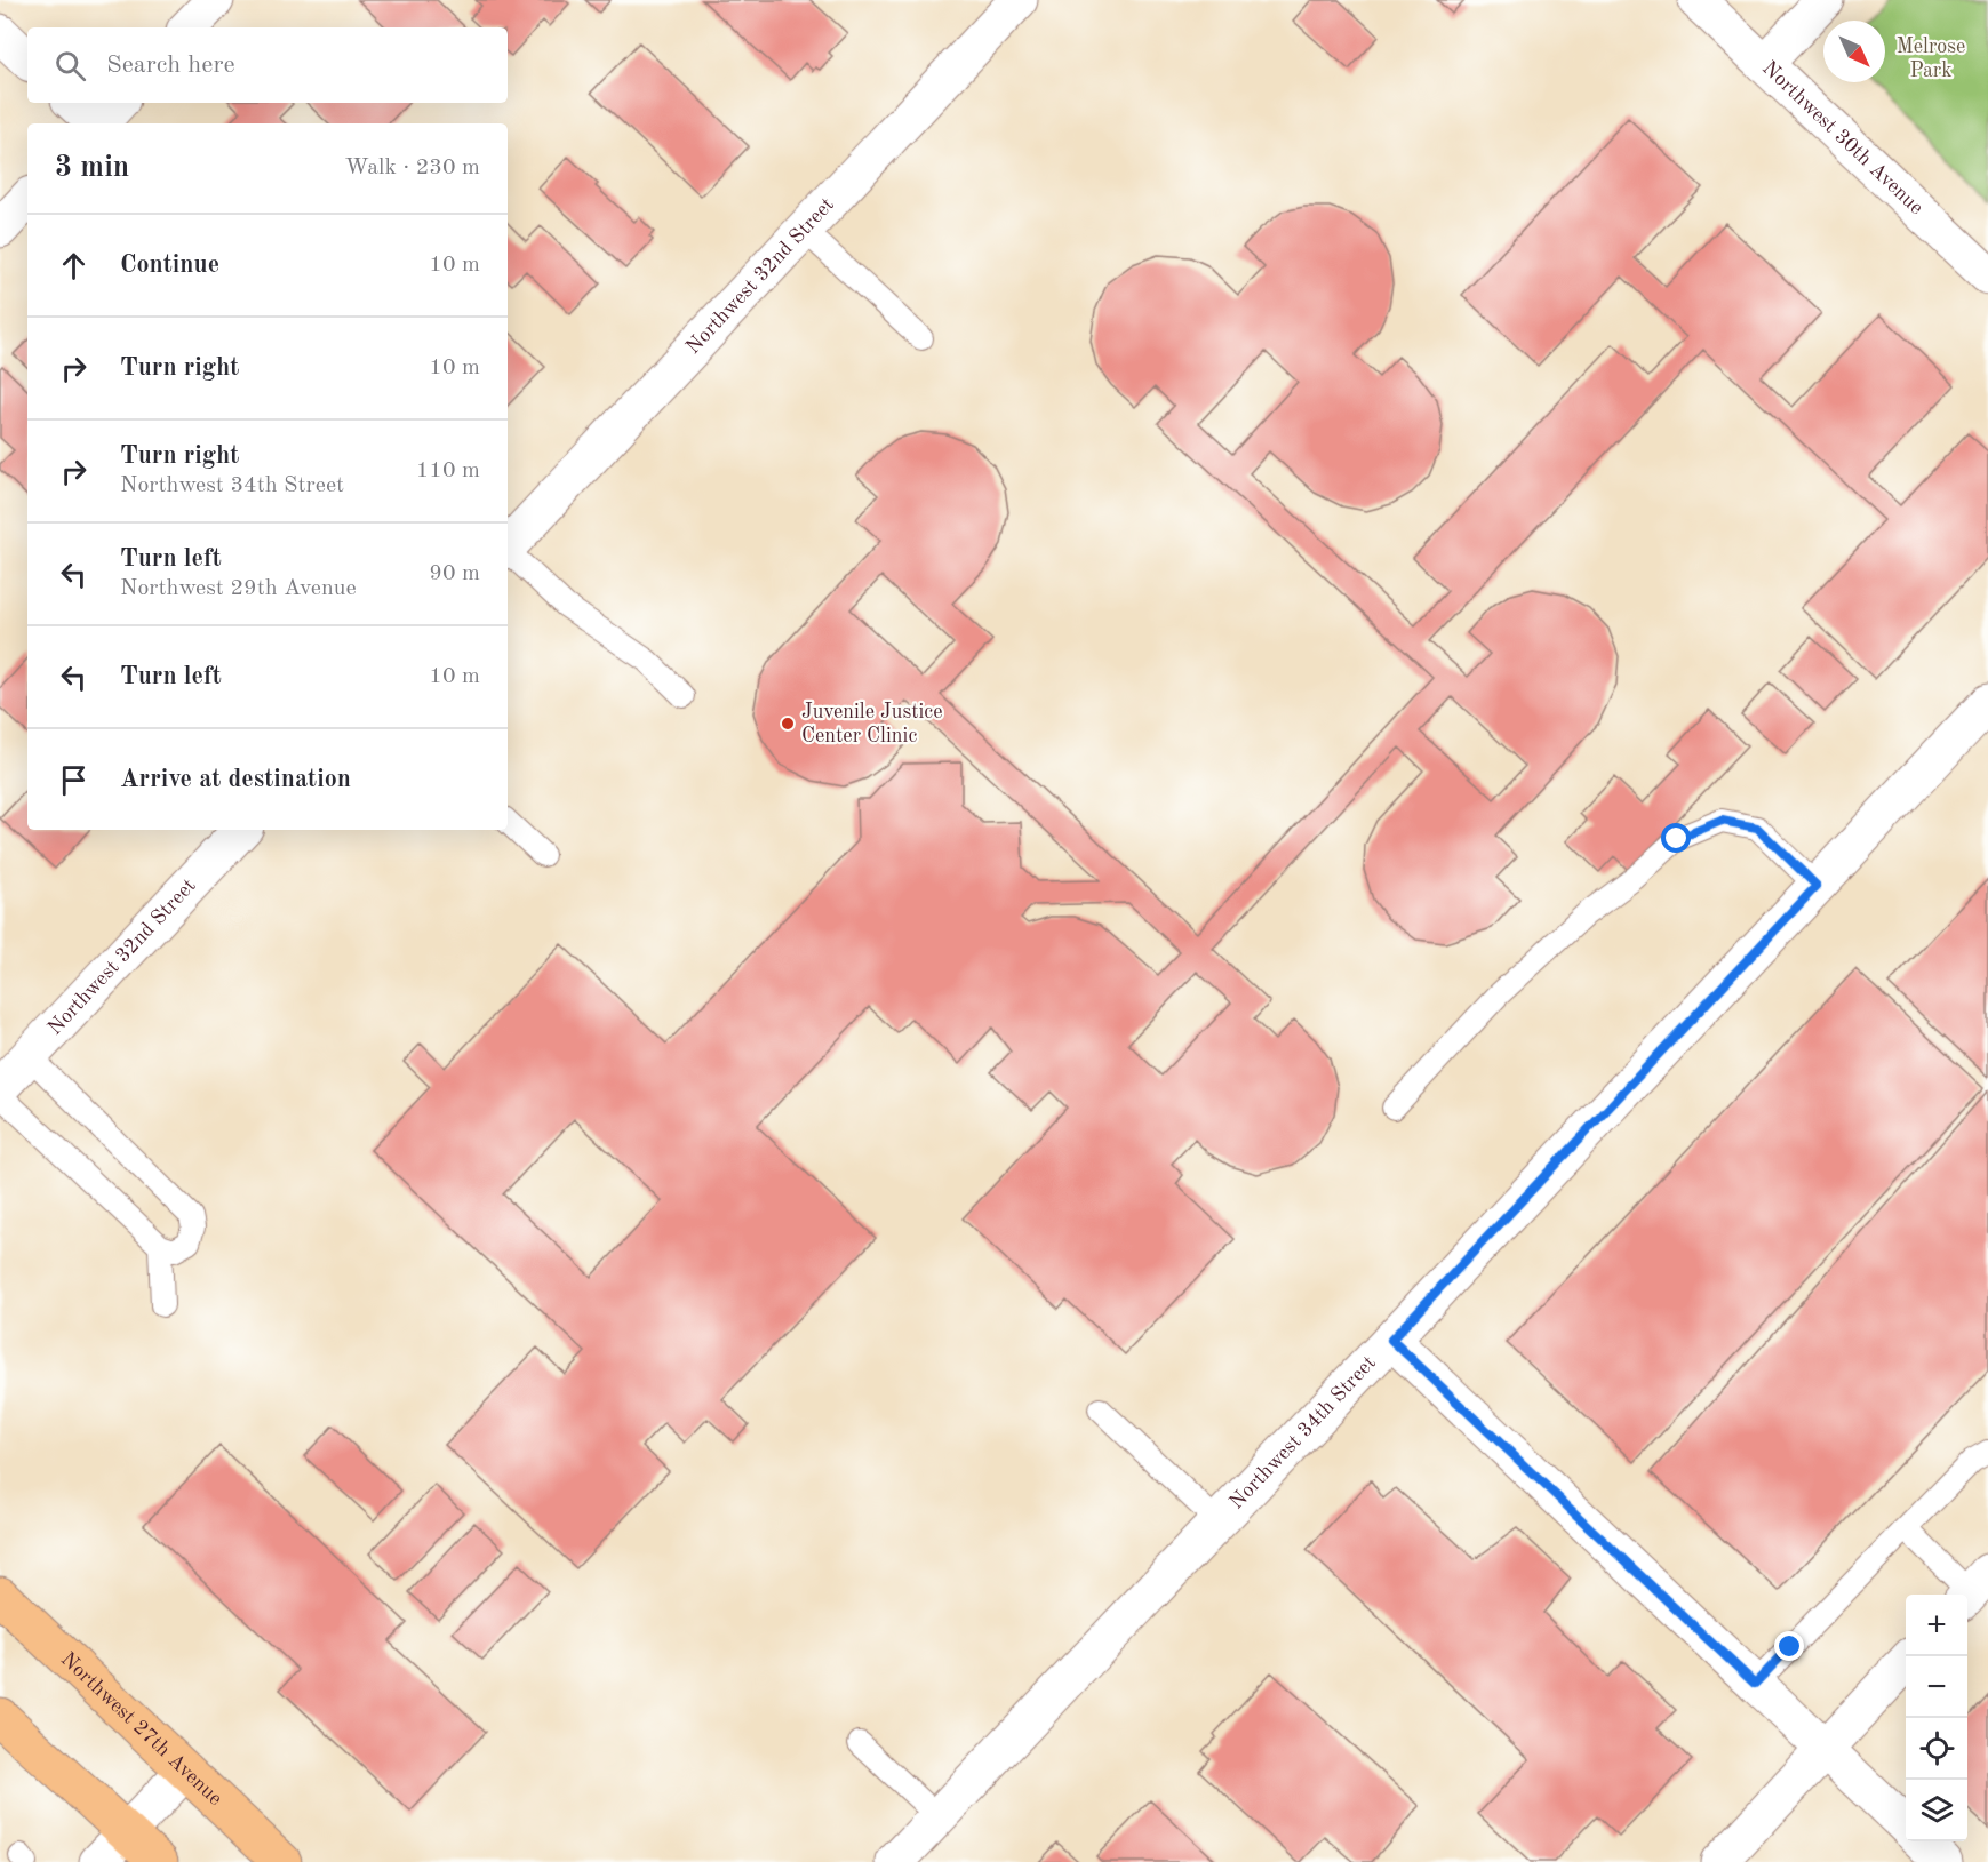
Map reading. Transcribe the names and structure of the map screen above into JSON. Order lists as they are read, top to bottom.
{
  "streets": {
    "highway": ["Northwest 27th Avenue"],
    "street": ["Northwest 30th Avenue", "Northwest 32nd Street", "Northwest 34th Street"]
  },
  "parks": ["Melrose Park"],
  "places": ["Juvenile Justice Center Clinic"],
  "north": "bottom right",
  "page": {
    "search": "Search here",
    "heading": ["3 min", "Walk · 230 m"],
    "list": [
      ["Continue", "10 m"],
      ["Turn right", "10 m"],
      ["Turn right", "Northwest 34th Street", "110 m"],
      ["Turn left", "Northwest 29th Avenue", "90 m"],
      ["Turn left", "10 m"],
      "Arrive at destination"
    ],
    "map_buttons": ["+", "−"]
  }
}
